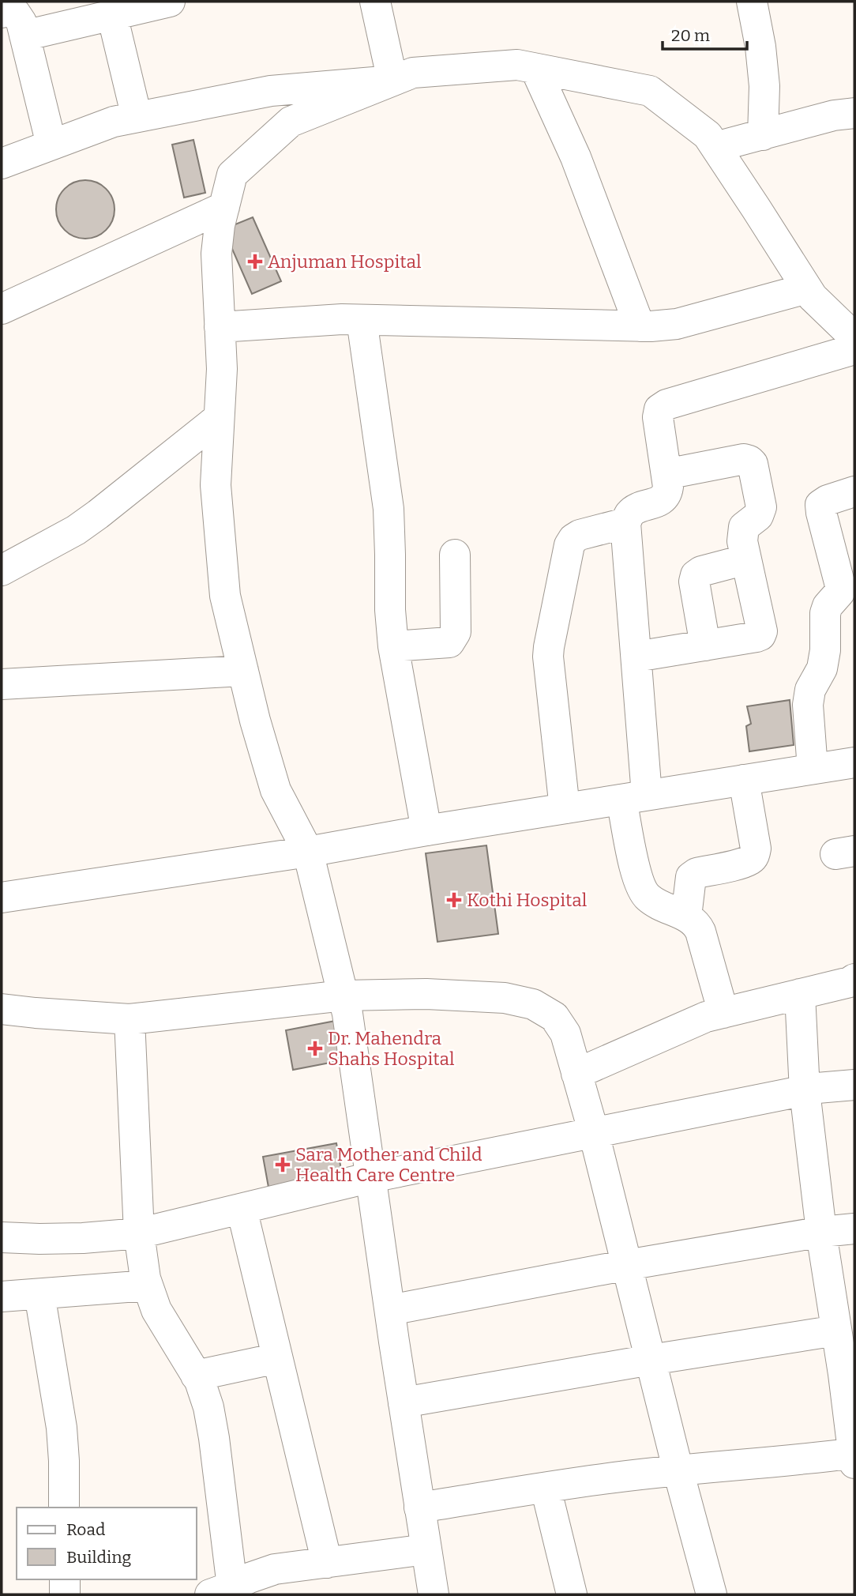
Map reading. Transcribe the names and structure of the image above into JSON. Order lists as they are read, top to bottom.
{
  "places": {
    "health": [
      "Anjuman Hospital",
      "Kothi Hospital",
      "Dr. Mahendra Shahs Hospital",
      "Sara Mother and Child Health Care Centre"
    ]
  },
  "legend": ["Road", "Building"],
  "scale_bar": "20 m"
}
